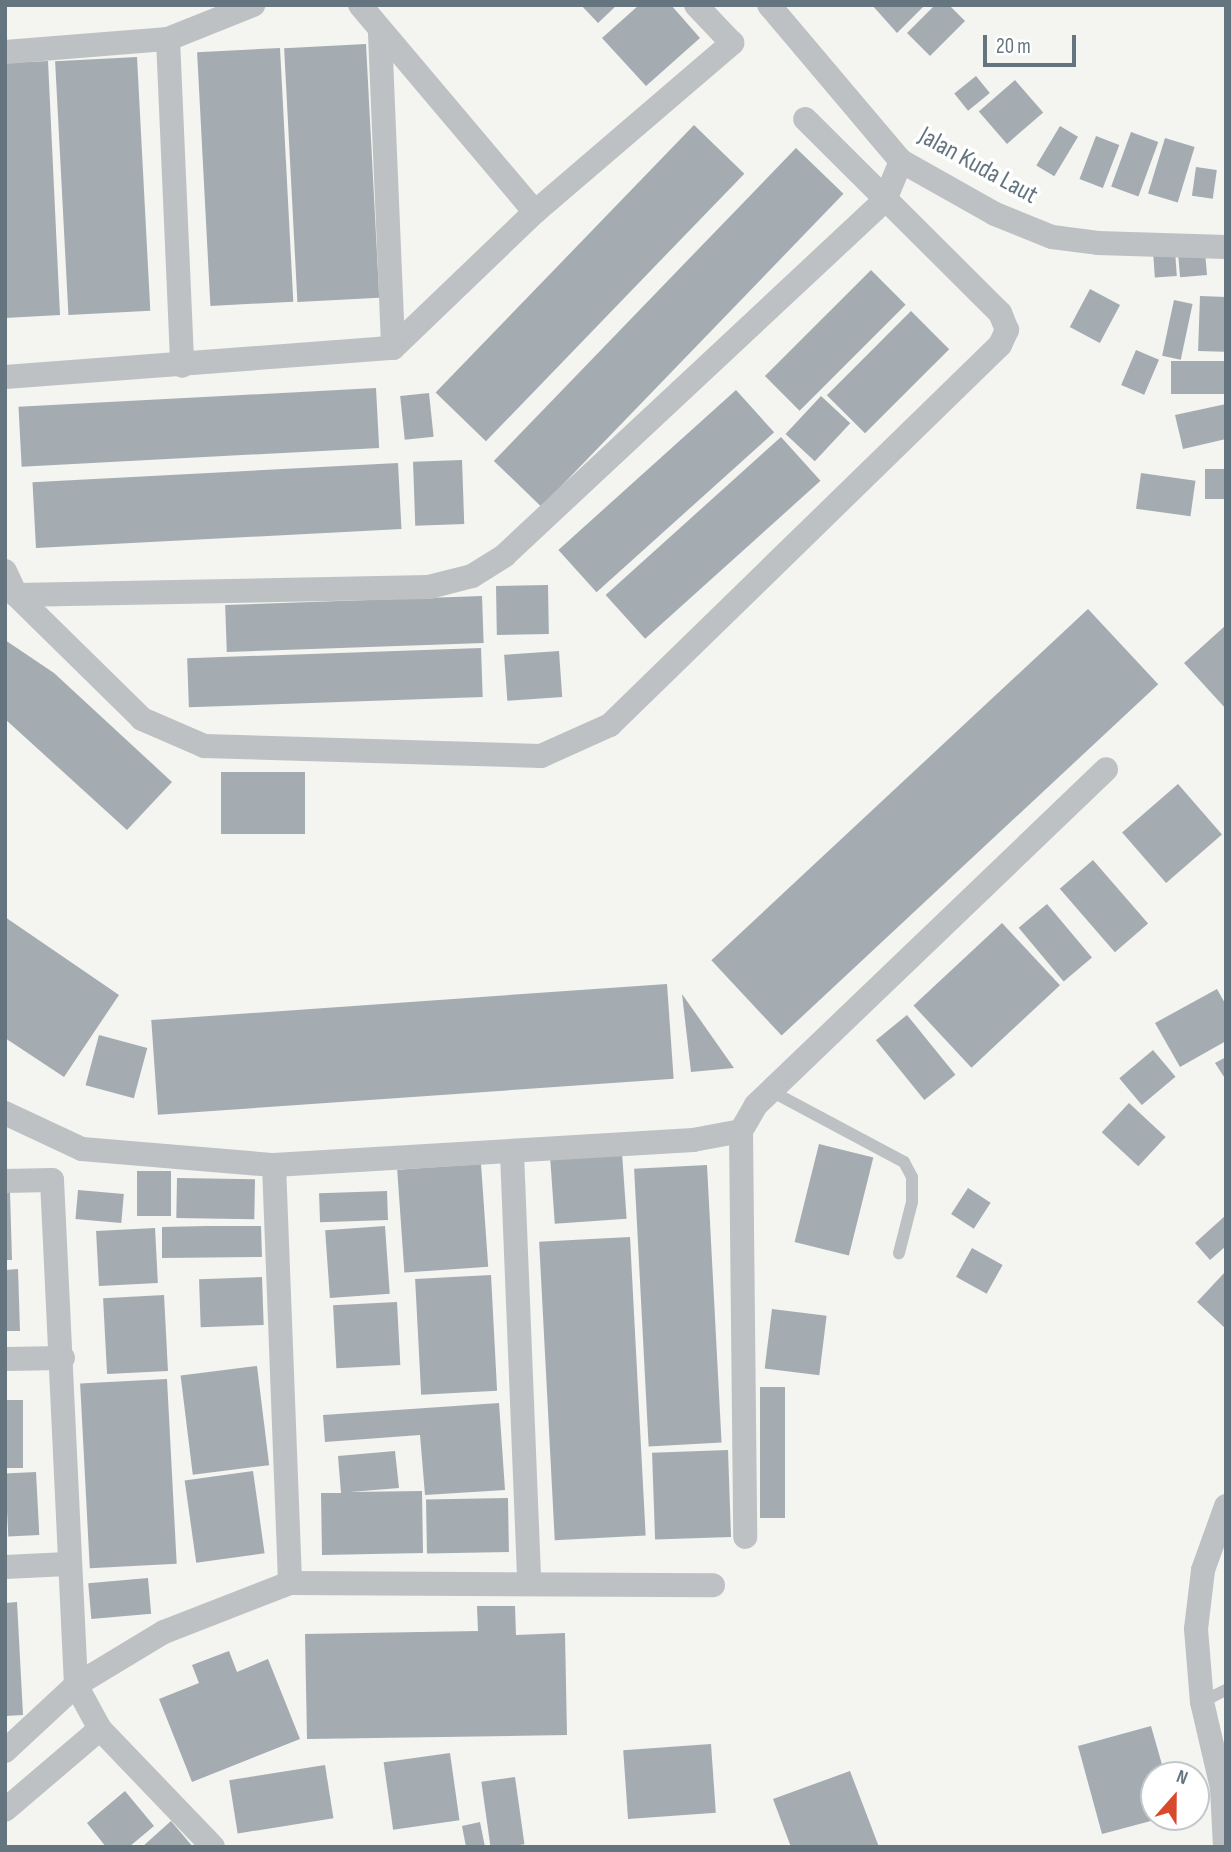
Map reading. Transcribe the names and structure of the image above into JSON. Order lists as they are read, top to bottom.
{
  "streets": {
    "street": ["Jalan Kuda Laut"]
  },
  "scale_bar": "20 m",
  "north": "top"
}
